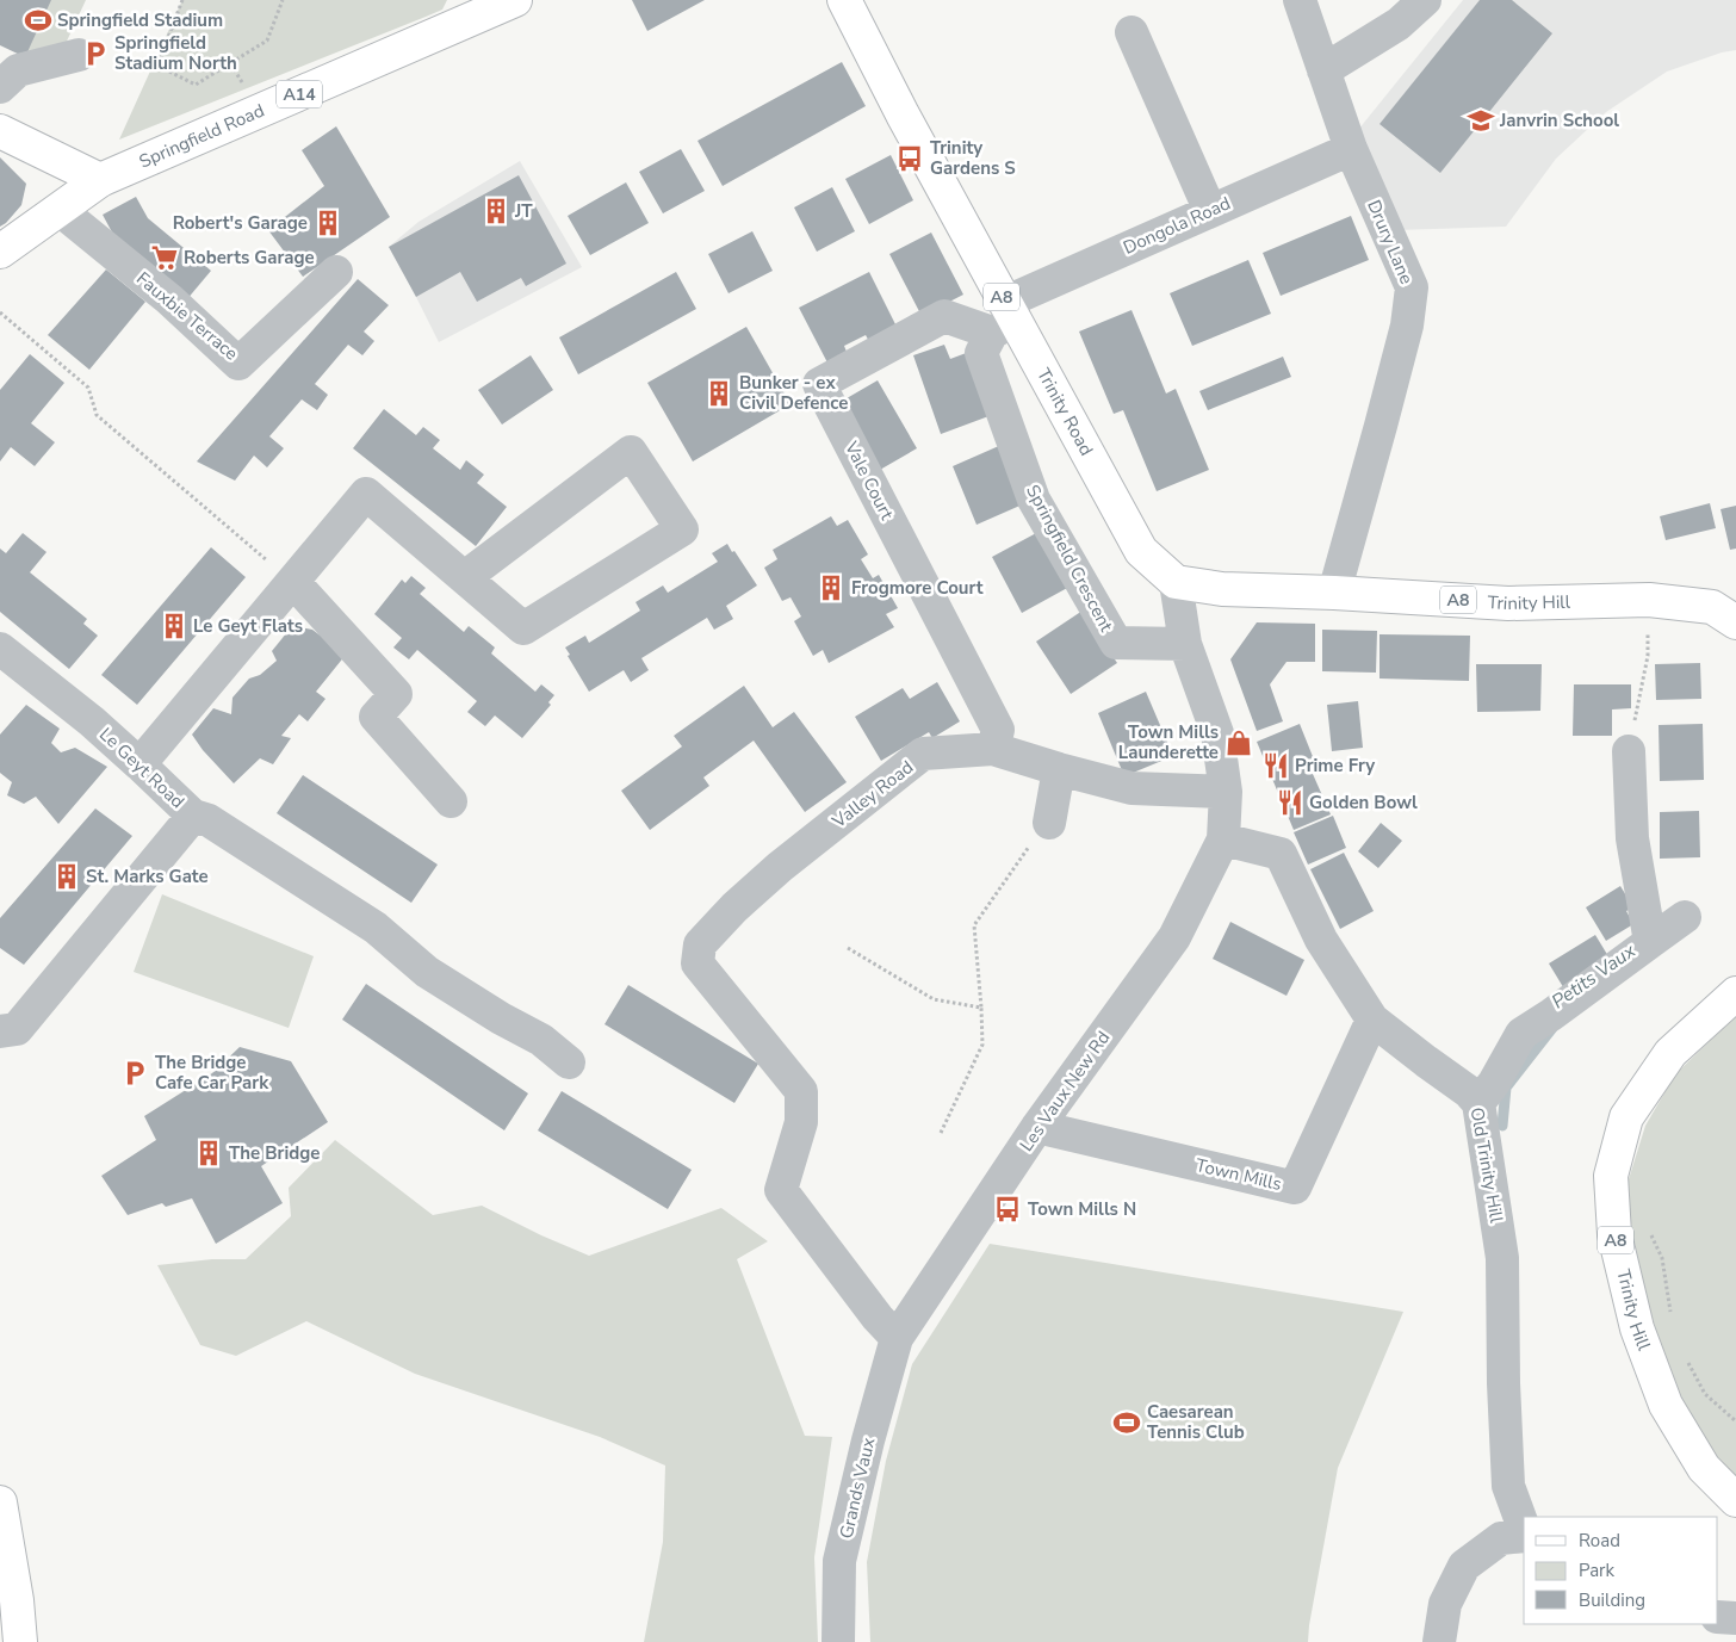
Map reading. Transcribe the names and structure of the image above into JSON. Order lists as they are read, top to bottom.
{
  "streets": {
    "main road": [
      "A14",
      "Springfield Road",
      "A8",
      "Trinity Road",
      "Trinity Hill"
    ],
    "street": [
      "Dongola Road",
      "Drury Lane",
      "Fauxbie Terrace",
      "Vale Court",
      "Springfield Crescent",
      "Le Geyt Road",
      "Valley Road",
      "Les Vaux New Rd",
      "Old Trinity Hill",
      "Town Mills",
      "Grands Vaux"
    ]
  },
  "crossings": [
    ["Springfield Road", "Fauxbie Terrace"],
    ["Dongola Road", "Drury Lane"],
    ["Dongola Road", "Trinity Road"],
    ["Dongola Road", "Vale Court"],
    ["Dongola Road", "Springfield Crescent"],
    ["Drury Lane", "Trinity Hill"],
    ["Trinity Road", "Vale Court"],
    ["Trinity Road", "Springfield Crescent"],
    ["Trinity Road", "Trinity Hill"],
    ["Vale Court", "Springfield Crescent"],
    ["Vale Court", "Valley Road"],
    ["Valley Road", "Les Vaux New Rd"],
    ["Valley Road", "Grands Vaux"],
    ["Les Vaux New Rd", "Old Trinity Hill"],
    ["Les Vaux New Rd", "Town Mills"],
    ["Les Vaux New Rd", "Grands Vaux"],
    ["Old Trinity Hill", "Town Mills"]
  ],
  "water": ["Petits Vaux"],
  "places": {
    "sports": ["Springfield Stadium", "Caesarean Tennis Club"],
    "parking": ["Springfield Stadium North", "The Bridge Cafe Car Park"],
    "school or university": ["Janvrin School"],
    "bus stop": ["Trinity Gardens S", "Town Mills N"],
    "building": [
      "JT",
      "Robert's Garage",
      "Bunker - ex Civil Defence",
      "Frogmore Court",
      "Le Geyt Flats",
      "St. Marks Gate",
      "The Bridge"
    ],
    "supermarket": ["Roberts Garage"],
    "shop": ["Town Mills Launderette"],
    "restaurant": ["Prime Fry", "Golden Bowl"]
  },
  "legend": ["Road", "Park", "Building"]
}
